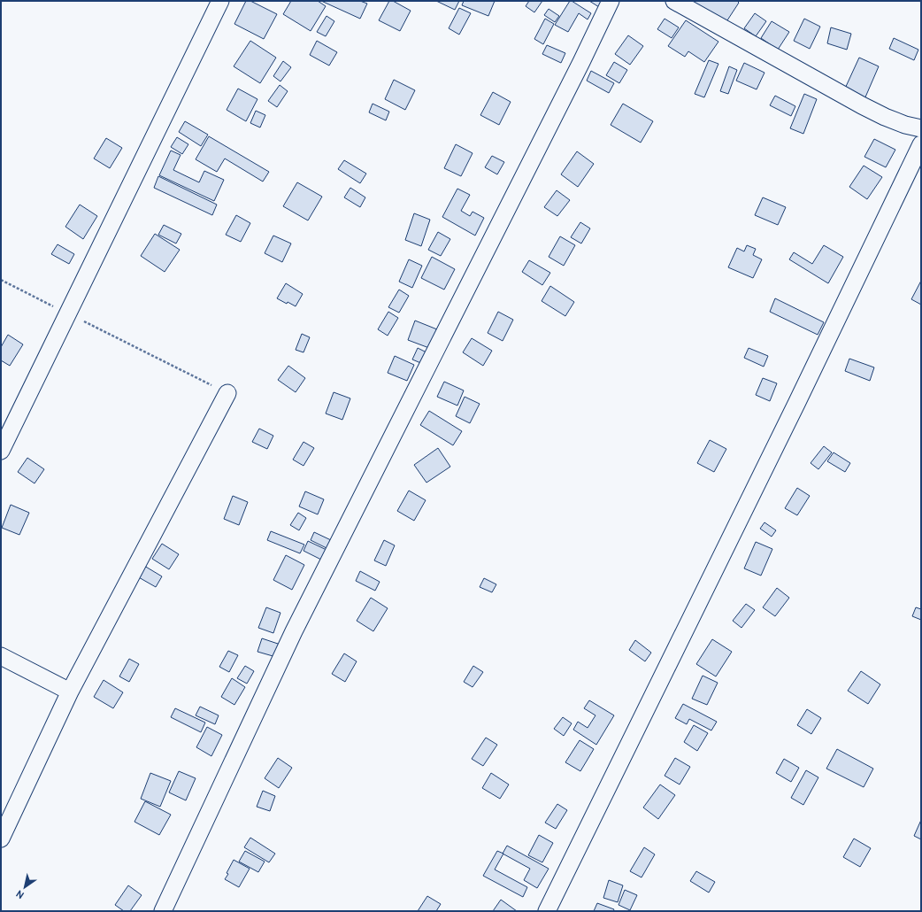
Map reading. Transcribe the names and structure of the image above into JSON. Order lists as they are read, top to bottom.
{
  "north": "bottom left"
}
